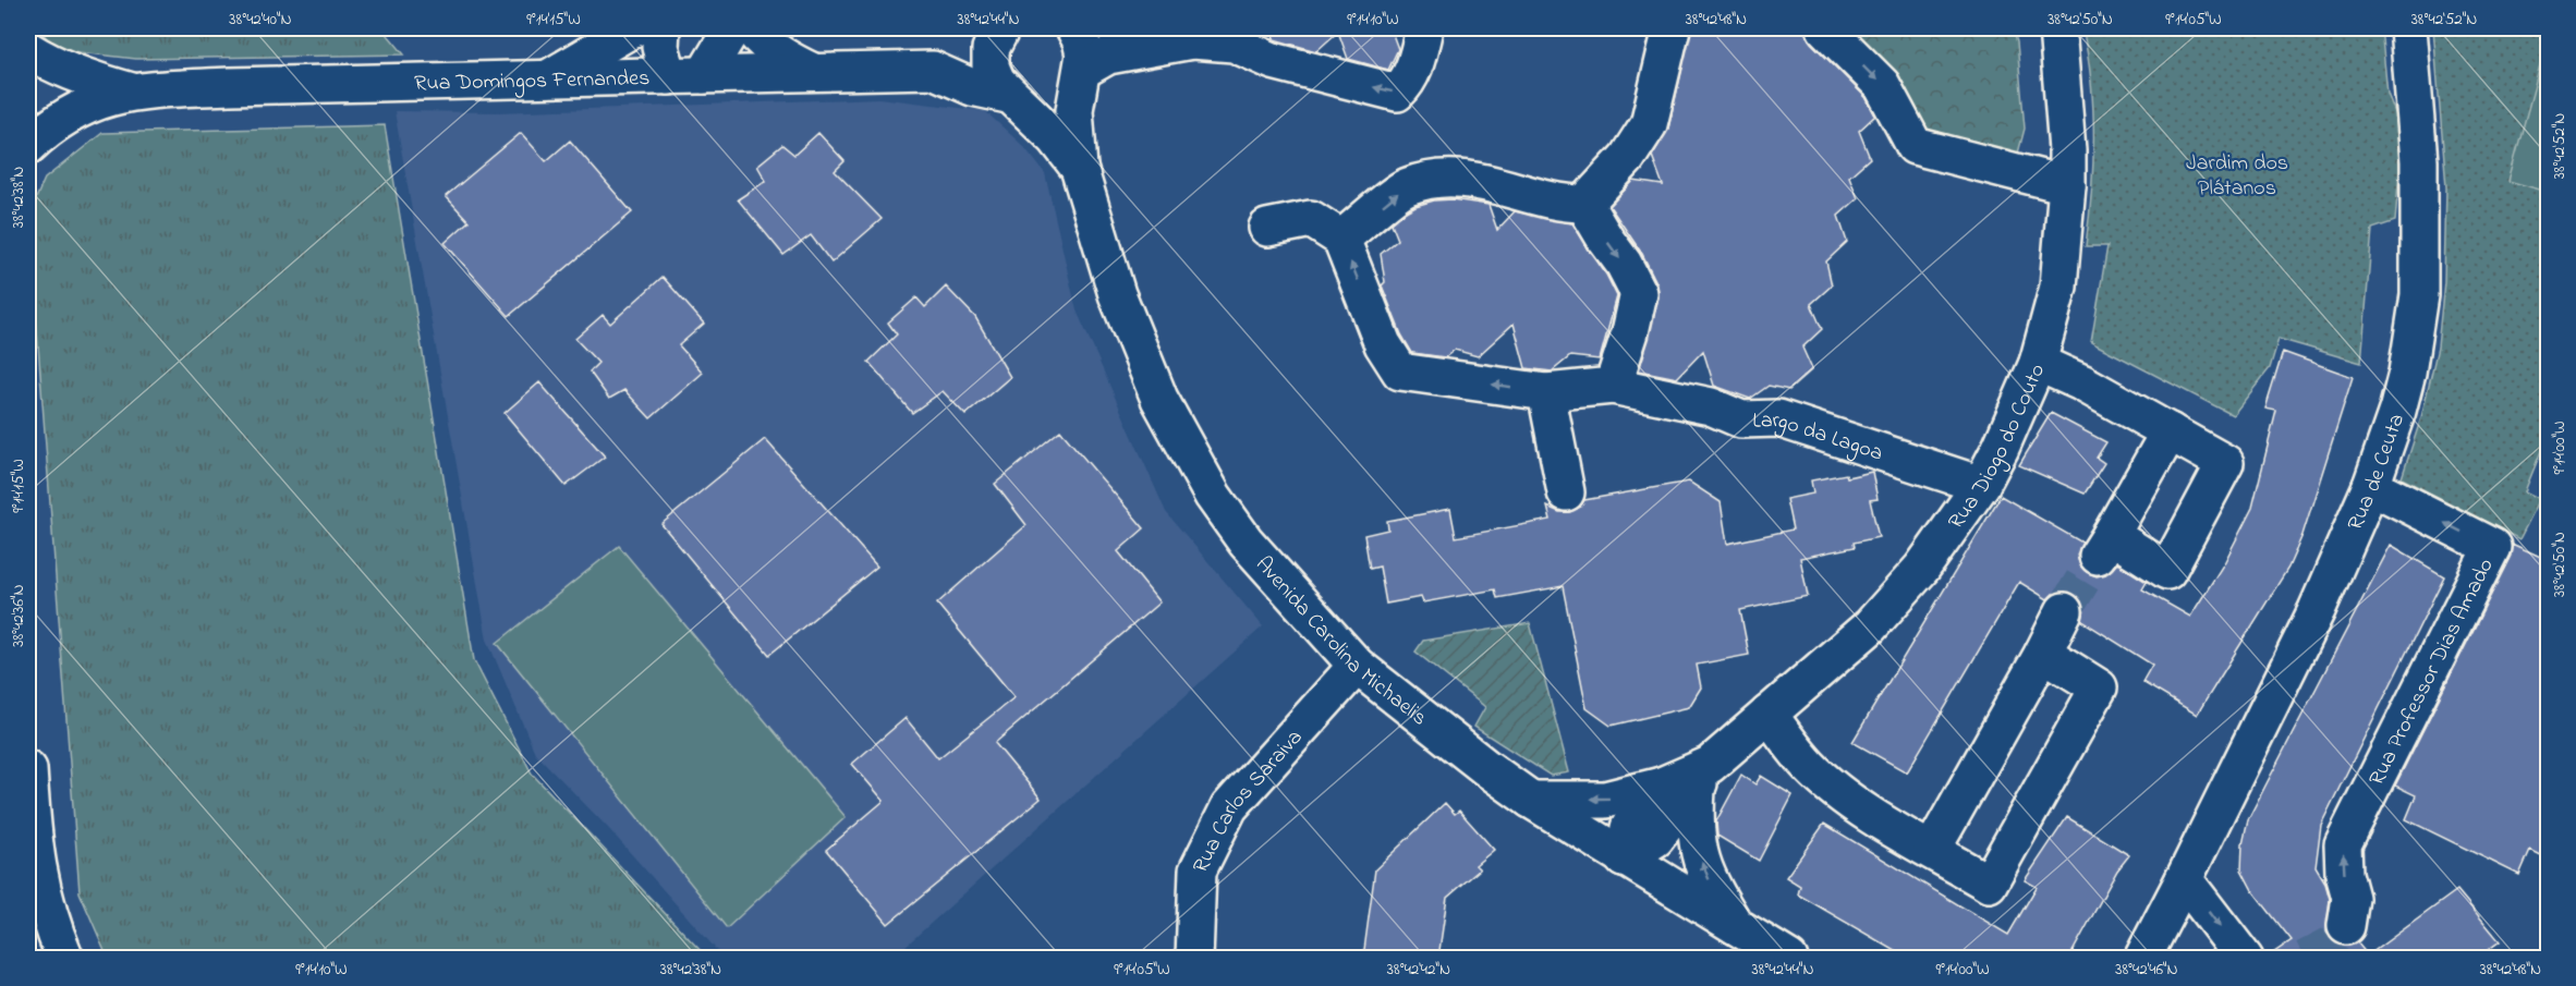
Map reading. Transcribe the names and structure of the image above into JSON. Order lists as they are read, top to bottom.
{
  "streets": {
    "street": [
      "Rua Domingos Fernandes",
      "Largo da Lagoa",
      "Rua Diogo do Couto",
      "Rua de Ceuta",
      "Avenida Carolina Michaelis",
      "Rua Professor Dias Amado",
      "Rua Carlos Saraiva"
    ]
  },
  "crossings": [
    ["Rua Domingos Fernandes", "Avenida Carolina Michaelis"],
    ["Largo da Lagoa", "Rua Diogo do Couto"],
    ["Rua Diogo do Couto", "Avenida Carolina Michaelis"],
    ["Rua de Ceuta", "Rua Professor Dias Amado"],
    ["Avenida Carolina Michaelis", "Rua Carlos Saraiva"]
  ],
  "parks": ["Jardim dos Plátanos"],
  "coordinates": [
    "38°42'40\"N",
    "9°14'15\"W",
    "38°42'44\"N",
    "9°14'10\"W",
    "38°42'48\"N",
    "38°42'50\"N",
    "9°14'05\"W",
    "38°42'52\"N",
    "38°42'38\"N",
    "9°14'00\"W",
    "38°42'36\"N",
    "38°42'42\"N",
    "38°42'46\"N"
  ]
}
